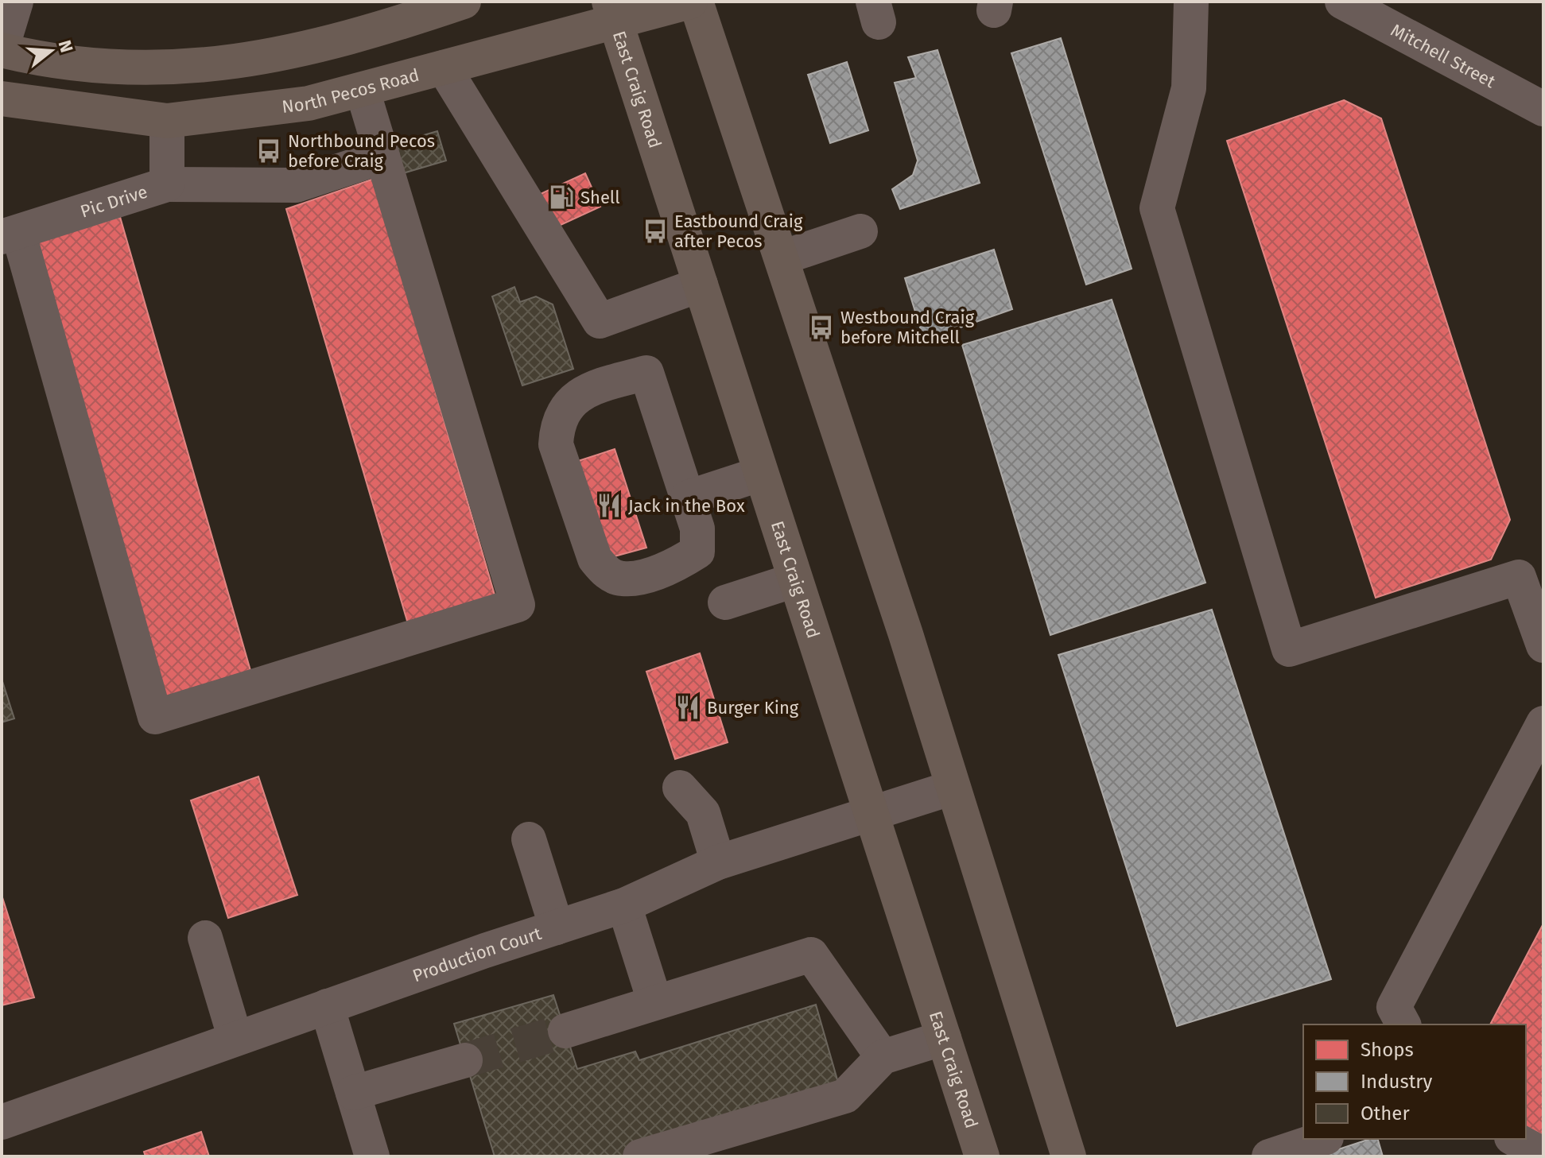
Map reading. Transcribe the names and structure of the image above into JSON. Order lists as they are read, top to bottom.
{
  "streets": {
    "main road": ["East Craig Road", "North Pecos Road"],
    "street": ["Mitchell Street", "Pic Drive", "Production Court"]
  },
  "crossings": [
    ["East Craig Road", "North Pecos Road"],
    ["East Craig Road", "Production Court"],
    ["North Pecos Road", "Pic Drive"]
  ],
  "places": {
    "bus stop": ["Northbound Pecos before Craig", "Eastbound Craig after Pecos", "Westbound Craig before Mitchell"],
    "fuel station": ["Shell"],
    "restaurant": ["Jack in the Box", "Burger King"]
  },
  "legend": ["Shops", "Industry", "Other"],
  "north": "right"
}
